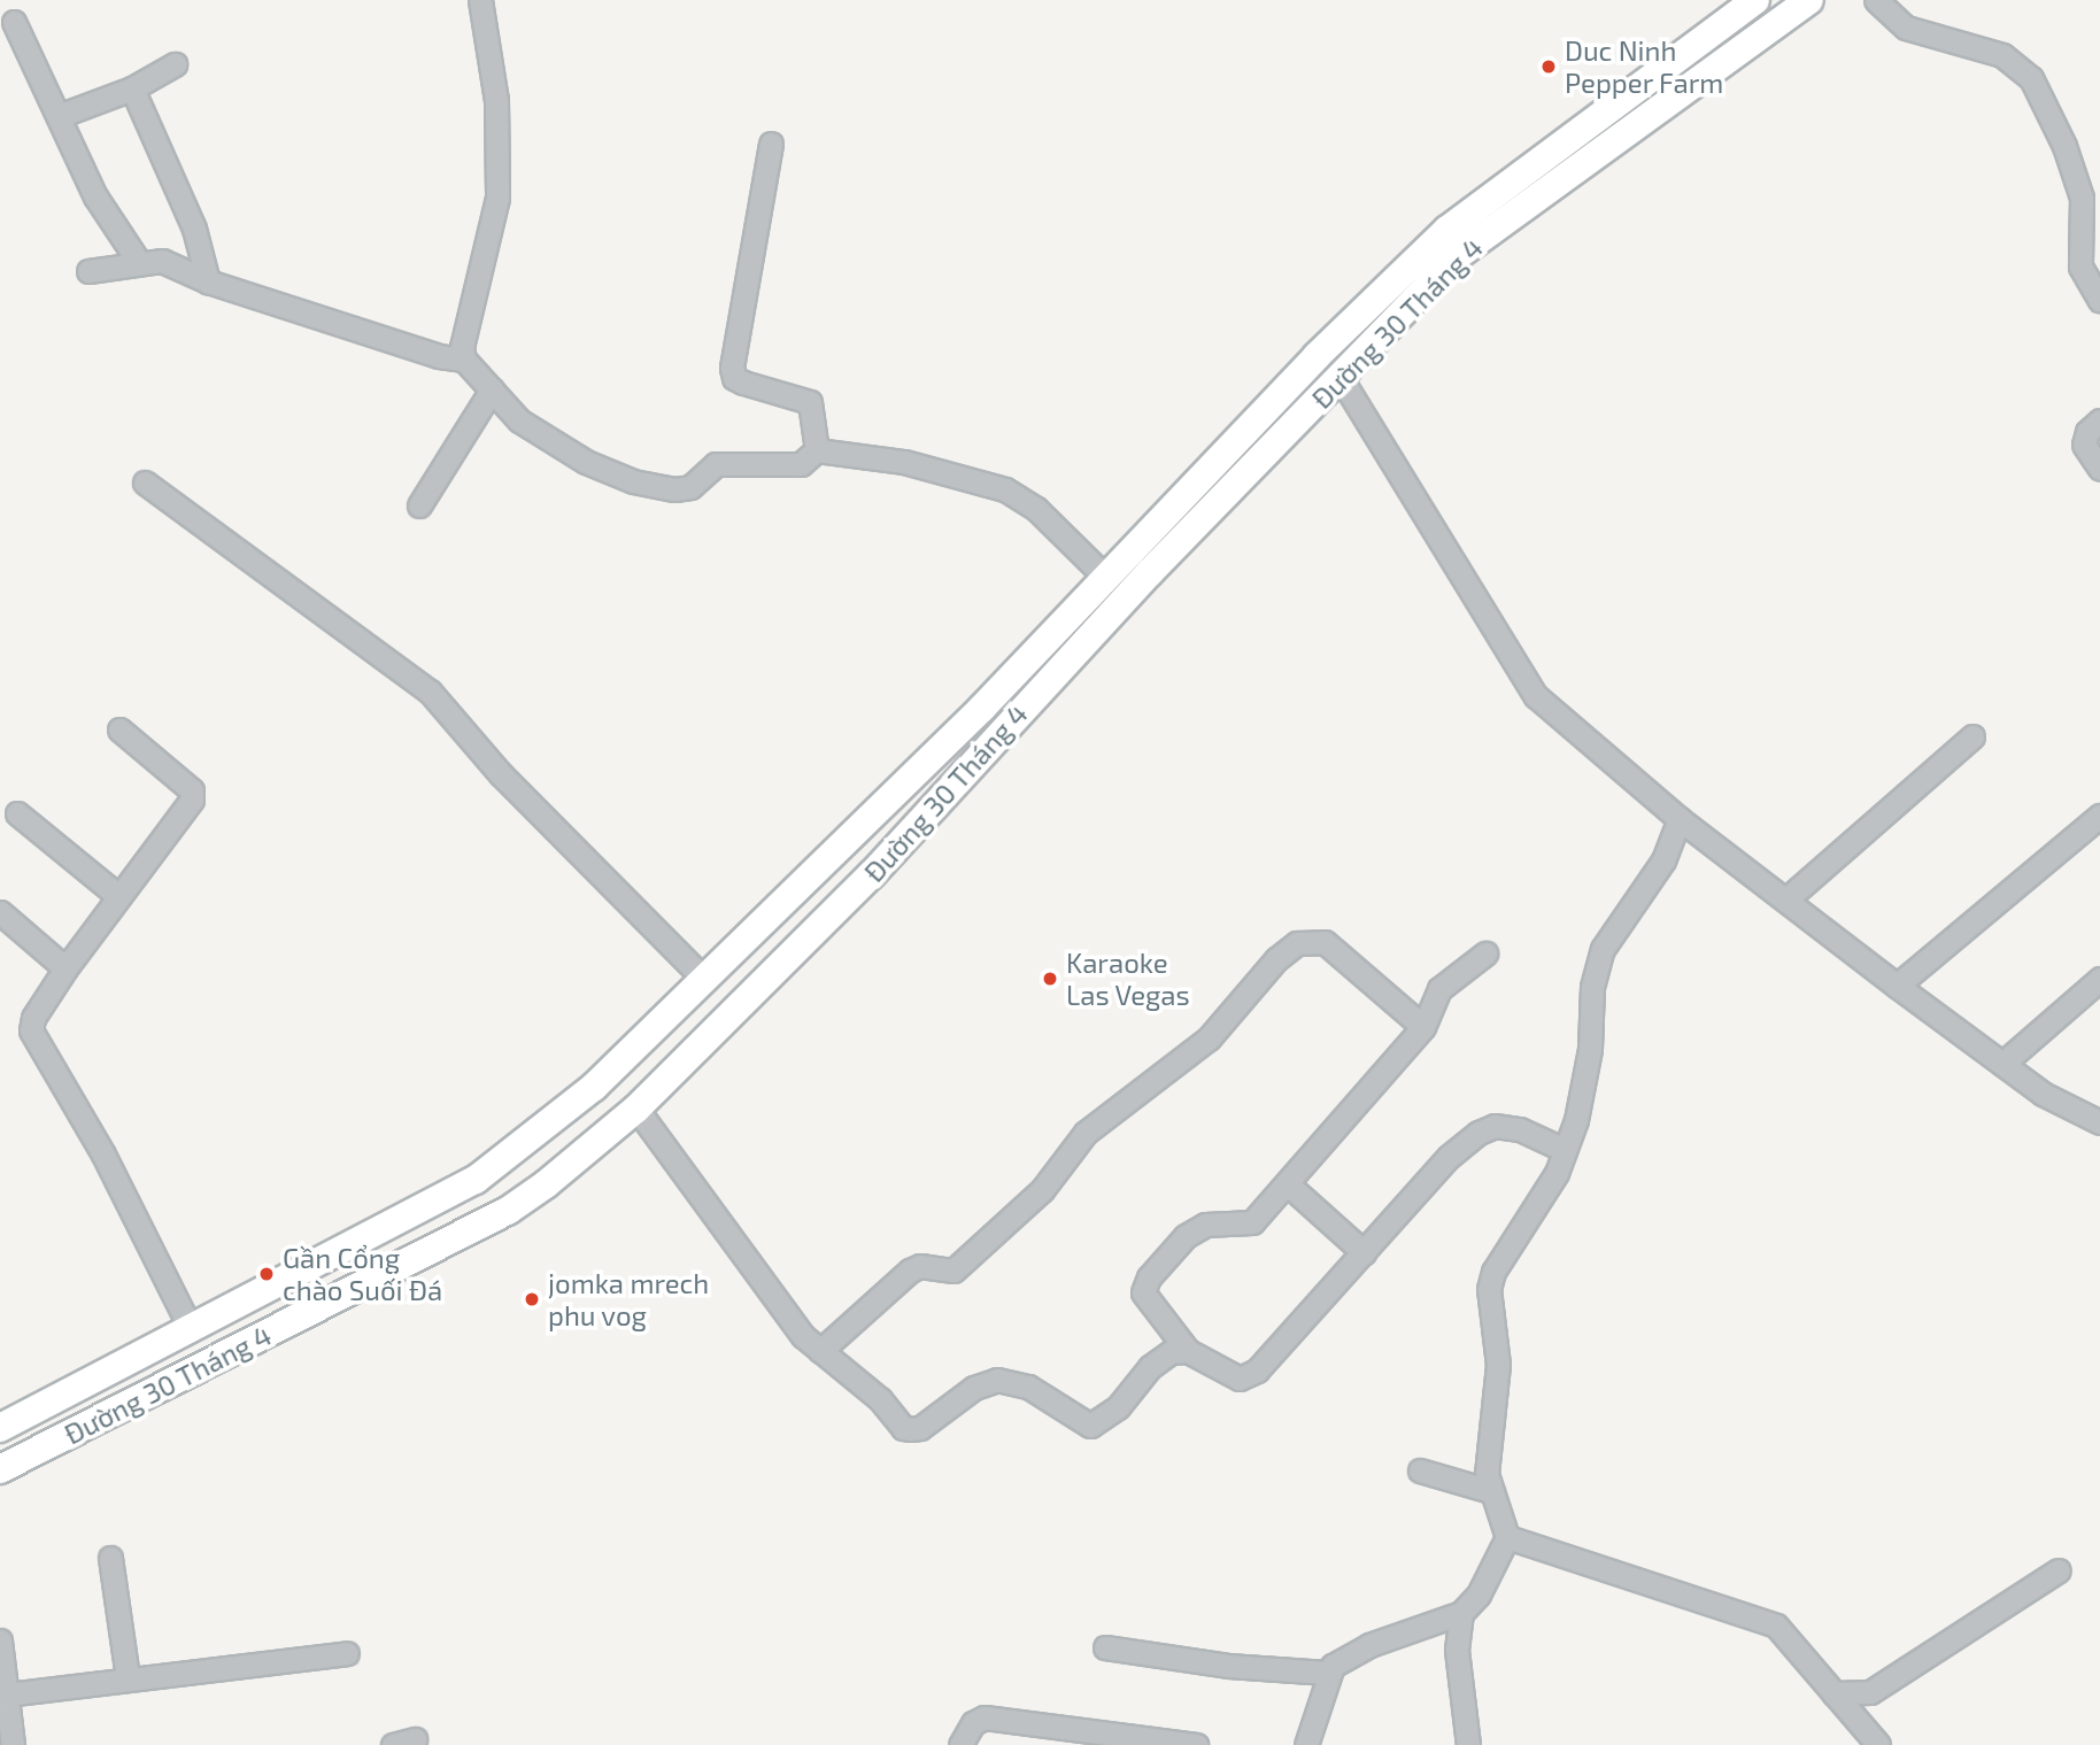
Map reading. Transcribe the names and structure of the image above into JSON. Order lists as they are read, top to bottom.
{
  "streets": {
    "main road": ["Đường 30 Tháng 4"]
  },
  "places": [
    "Duc Ninh Pepper Farm",
    "Karaoke Las Vegas",
    "Gần Cổng chào Suối Đá",
    "jomka mrech phu vog"
  ]
}
